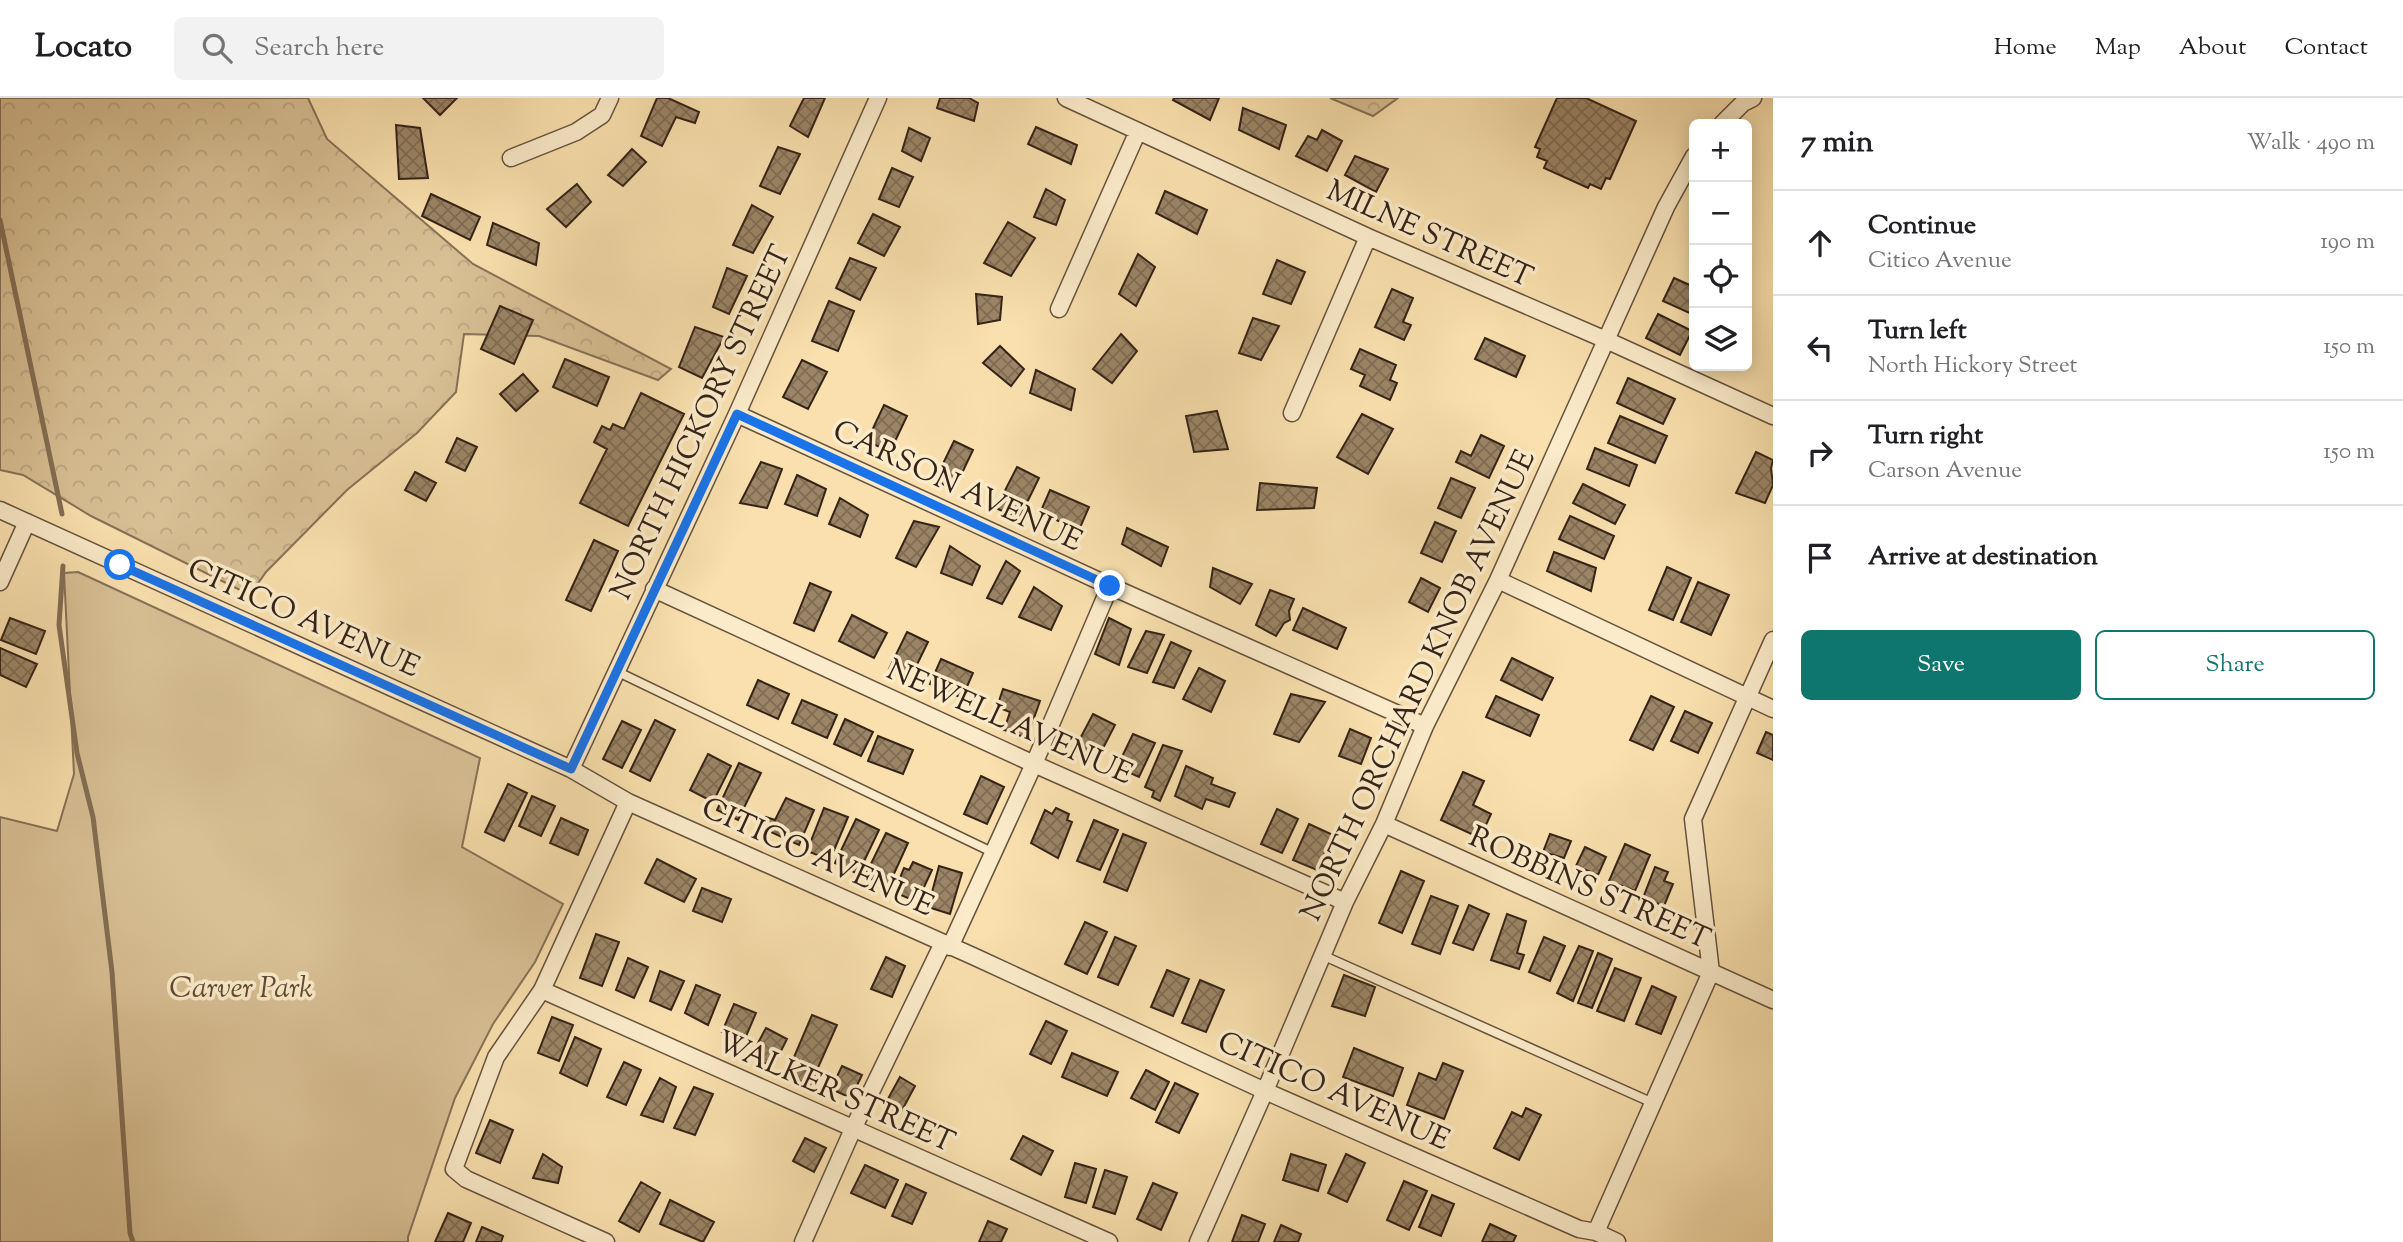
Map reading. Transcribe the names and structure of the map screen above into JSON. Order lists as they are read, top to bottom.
{
  "streets": {
    "street": [
      "MILNE STREET",
      "NORTH HICKORY STREET",
      "CARSON AVENUE",
      "CITICO AVENUE",
      "NORTH ORCHARD KNOB AVENUE",
      "NEWELL AVENUE",
      "ROBBINS STREET",
      "WALKER STREET"
    ]
  },
  "crossings": [
    ["MILNE STREET", "NORTH ORCHARD KNOB AVENUE"],
    ["NORTH HICKORY STREET", "CARSON AVENUE"],
    ["NORTH HICKORY STREET", "CITICO AVENUE"],
    ["NORTH HICKORY STREET", "NEWELL AVENUE"],
    ["CARSON AVENUE", "NORTH ORCHARD KNOB AVENUE"],
    ["CITICO AVENUE", "NORTH ORCHARD KNOB AVENUE"],
    ["NORTH ORCHARD KNOB AVENUE", "NEWELL AVENUE"],
    ["NORTH ORCHARD KNOB AVENUE", "ROBBINS STREET"]
  ],
  "parks": ["Carver Park"],
  "page": {
    "header": "Locato",
    "search": "Search here",
    "nav": [
      "Home",
      "Map",
      "About",
      "Contact"
    ],
    "heading": ["7 min", "Walk · 490 m"],
    "map_buttons": ["+", "−"],
    "list": [
      ["Continue", "Citico Avenue", "190 m"],
      ["Turn left", "North Hickory Street", "150 m"],
      ["Turn right", "Carson Avenue", "150 m"],
      "Arrive at destination"
    ],
    "buttons": ["Save", "Share"]
  }
}
